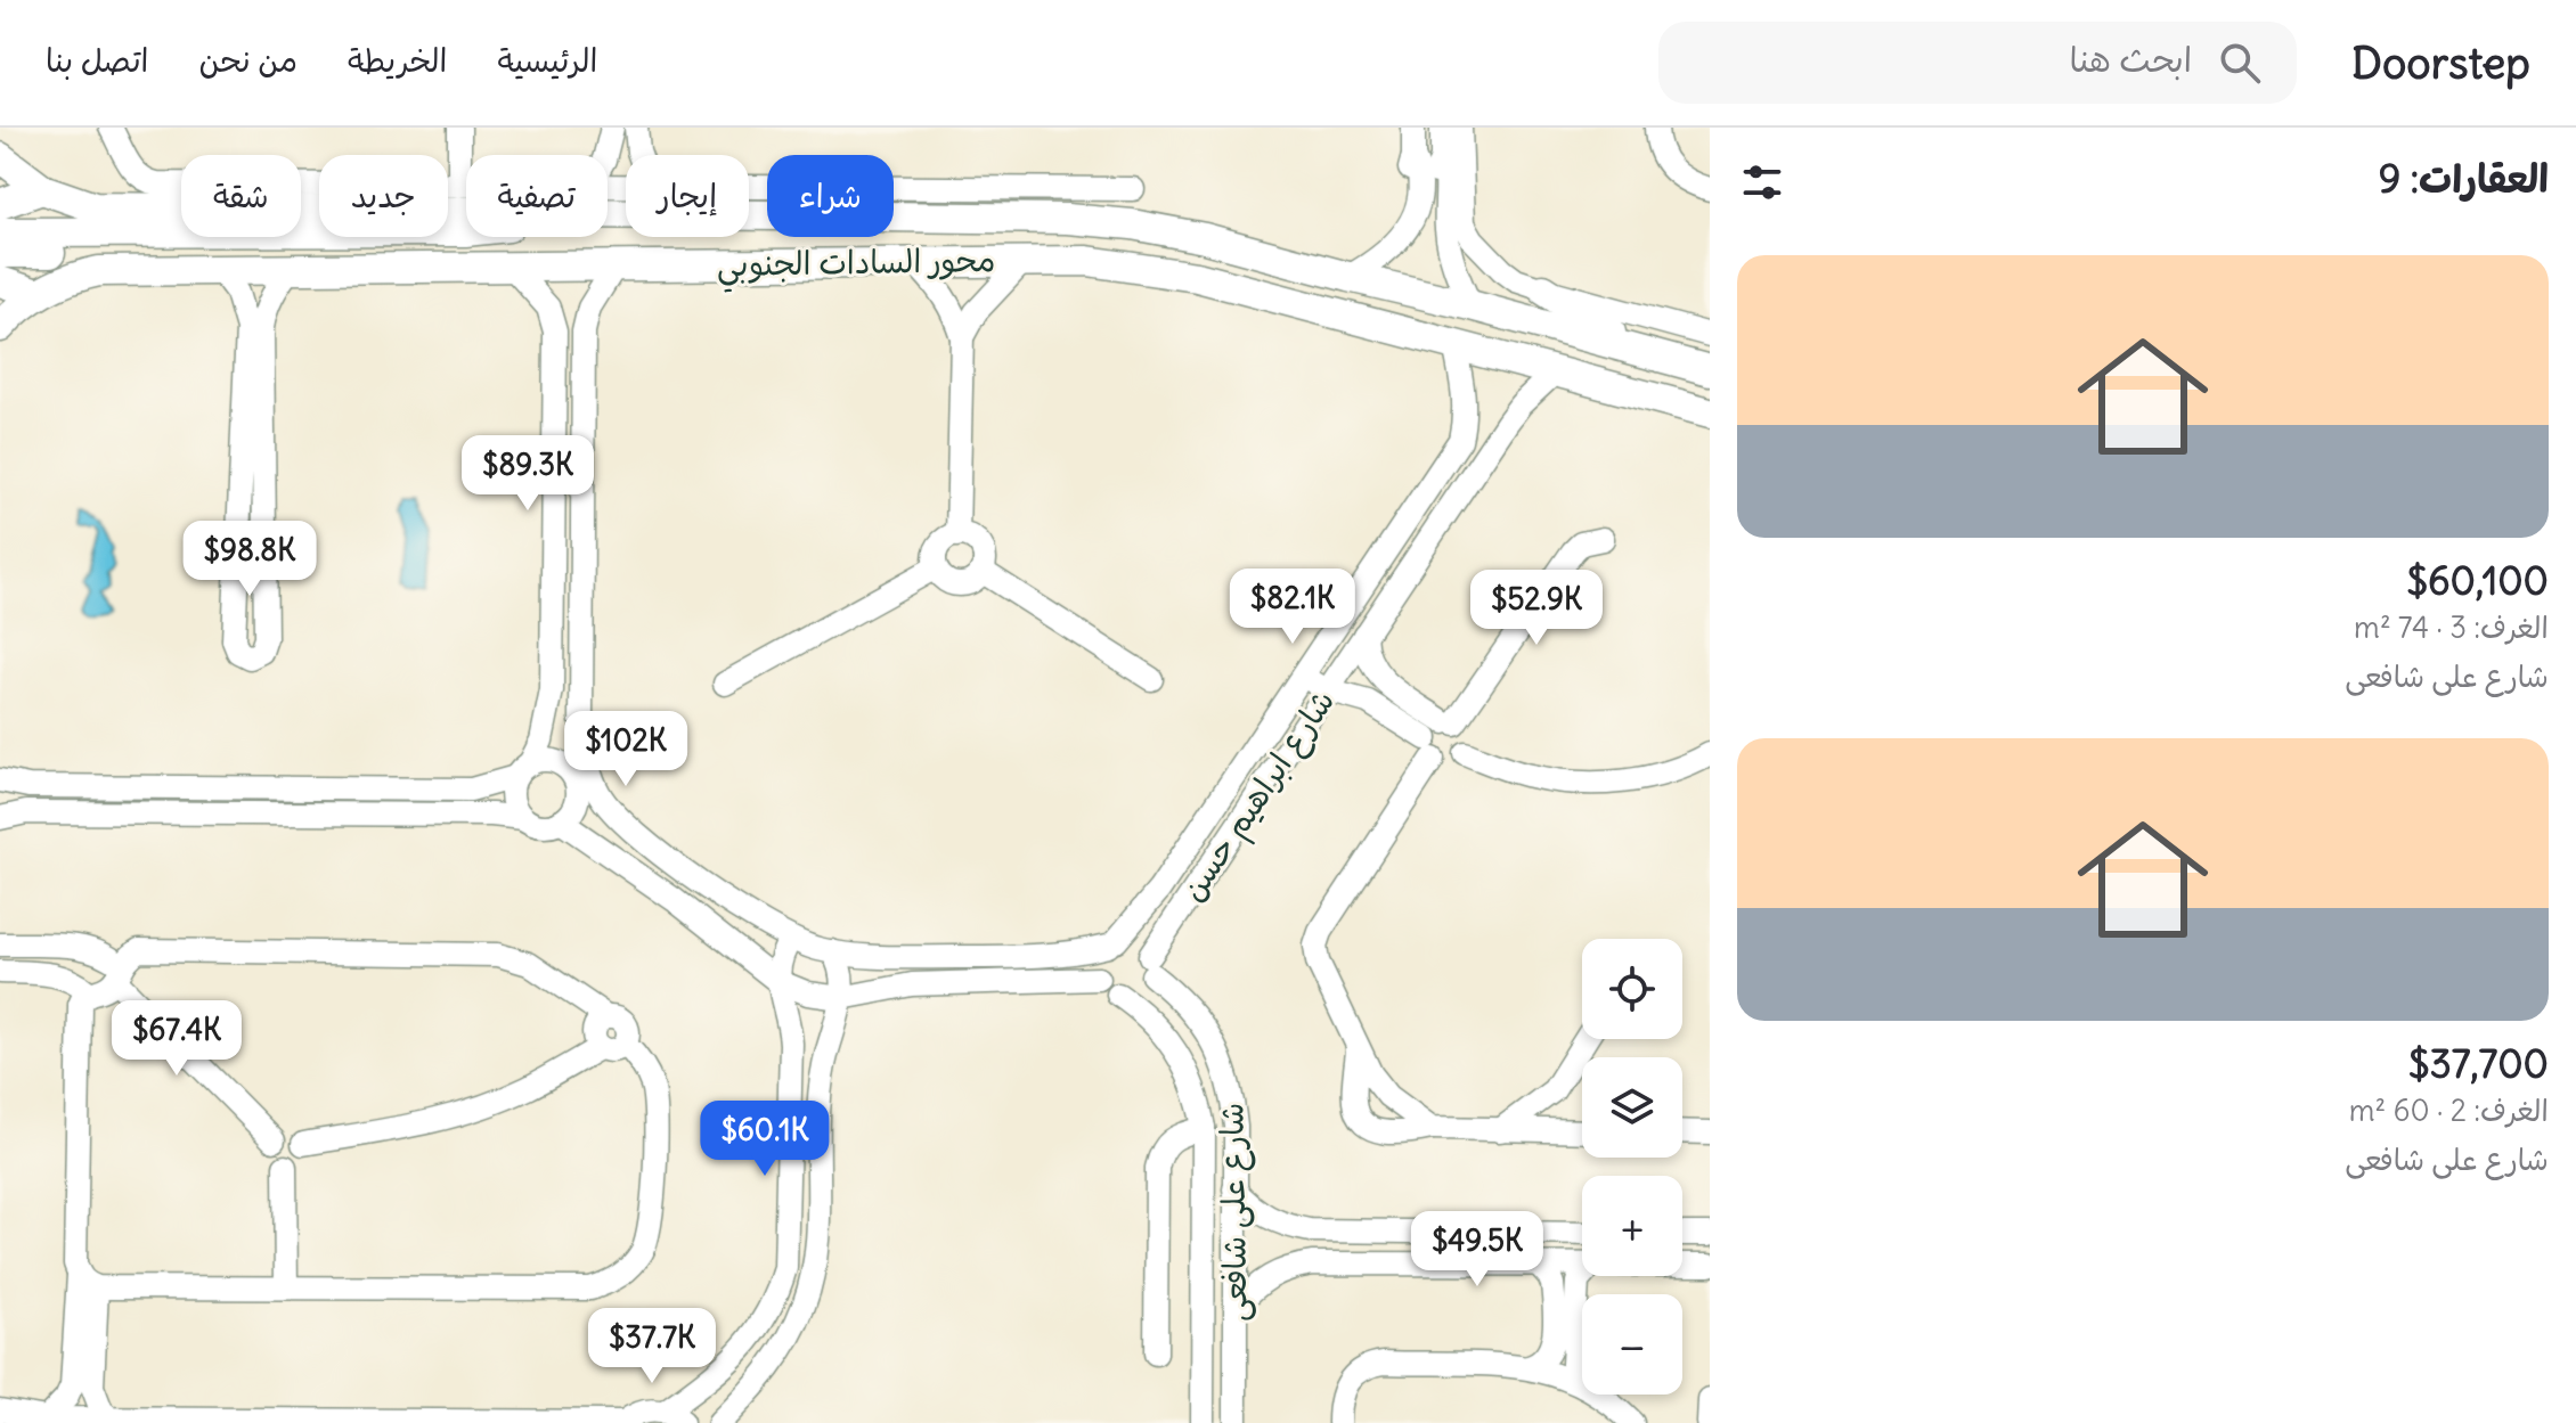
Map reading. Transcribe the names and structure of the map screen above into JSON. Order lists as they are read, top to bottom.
{
  "streets": {
    "main road": ["محور السادات الجنوبي"],
    "street": ["شارع ابراهيم حسن", "شارع على شافعى"]
  },
  "crossings": [
    ["محور السادات الجنوبي", "شارع ابراهيم حسن"],
    ["شارع ابراهيم حسن", "شارع على شافعى"]
  ],
  "page": {
    "header": "Doorstep",
    "search": "ابحث هنا",
    "nav": [
      "الرئيسية",
      "الخريطة",
      "من نحن",
      "اتصل بنا"
    ],
    "heading": "العقارات: 9",
    "chip": [
      "شراء",
      "إيجار",
      "تصفية",
      "جديد",
      "شقة"
    ],
    "list": [
      {
        "name": "$60,100",
        "note": "الغرف: 3 · 74 m² · شارع على شافعى"
      },
      {
        "name": "$37,700",
        "note": "الغرف: 2 · 60 m² · شارع على شافعى"
      }
    ],
    "price": [
      "$89.3K",
      "$98.8K",
      "$82.1K",
      "$52.9K",
      "$102K",
      "$67.4K",
      "$60.1K",
      "$49.5K",
      "$37.7K"
    ],
    "map_buttons": ["+", "−"]
  }
}
